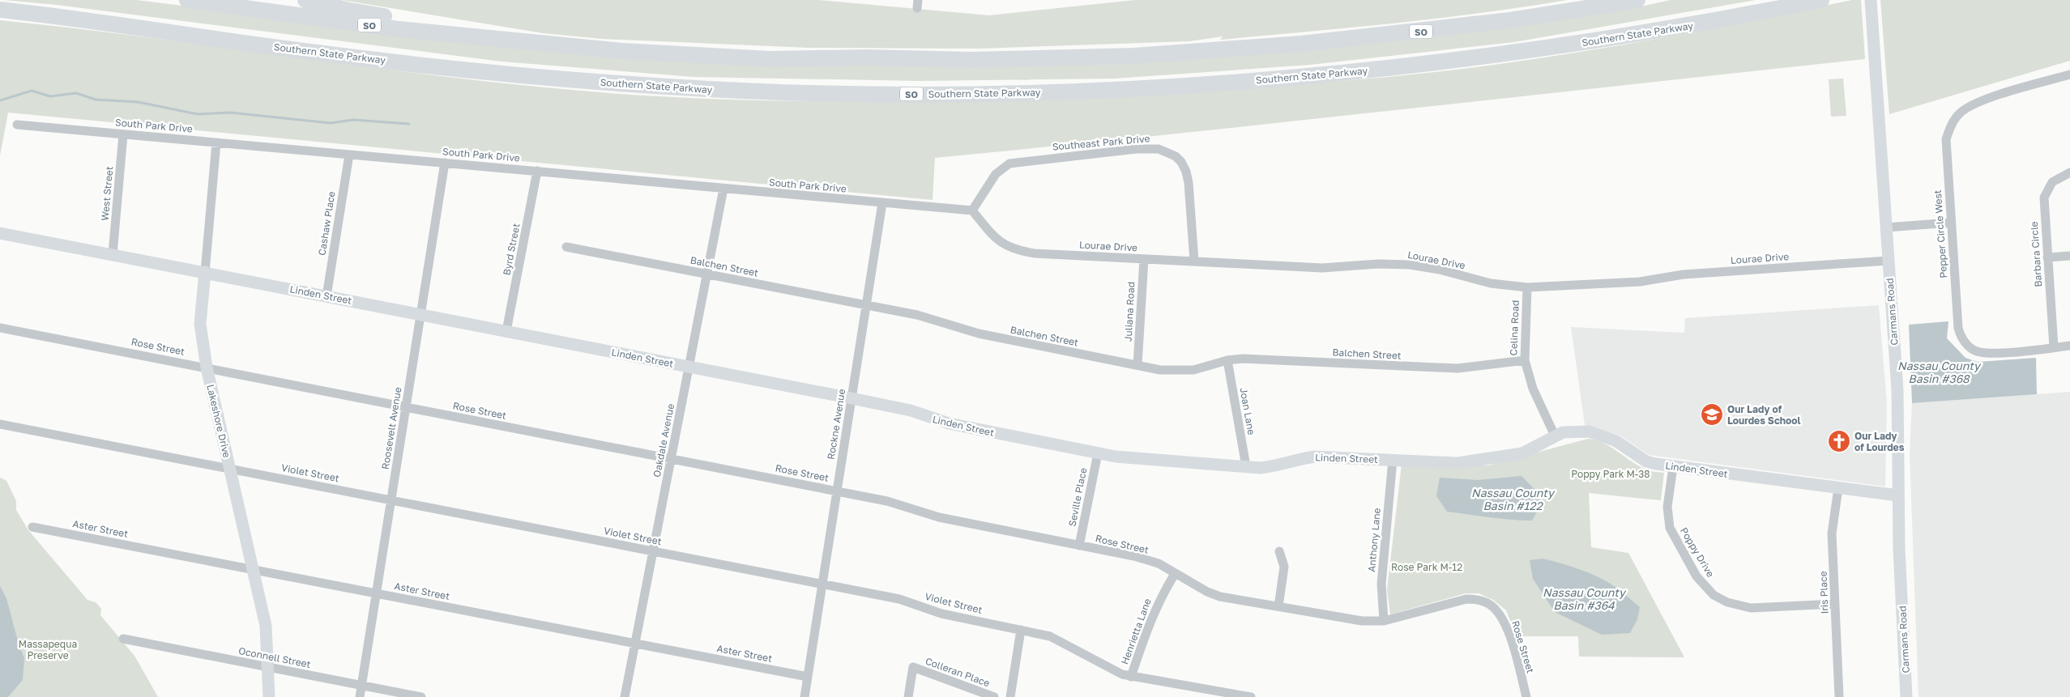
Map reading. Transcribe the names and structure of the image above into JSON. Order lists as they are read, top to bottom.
{
  "streets": {
    "highway": ["SO", "Southern State Parkway"],
    "street": [
      "South Park Drive",
      "Southeast Park Drive",
      "West Street",
      "Cashaw Place",
      "Pepper Circle West",
      "Lourae Drive",
      "Byrd Street",
      "Barbara Circle",
      "Balchen Street",
      "Linden Street",
      "Juliana Road",
      "Carmans Road",
      "Celina Road",
      "Rose Street",
      "Joan Lane",
      "Lakeshore Drive",
      "Rockne Avenue",
      "Roosevelt Avenue",
      "Oakdale Avenue",
      "Violet Street",
      "Seville Place",
      "Aster Street",
      "Anthony Lane",
      "Poppy Drive",
      "Iris Place",
      "Henrietta Lane",
      "Oconnell Street",
      "Colleran Place"
    ]
  },
  "crossings": [
    ["South Park Drive", "Southeast Park Drive"],
    ["South Park Drive", "West Street"],
    ["South Park Drive", "Cashaw Place"],
    ["South Park Drive", "Lourae Drive"],
    ["South Park Drive", "Byrd Street"],
    ["South Park Drive", "Lakeshore Drive"],
    ["South Park Drive", "Rockne Avenue"],
    ["South Park Drive", "Roosevelt Avenue"],
    ["South Park Drive", "Oakdale Avenue"],
    ["Southeast Park Drive", "Lourae Drive"],
    ["West Street", "Linden Street"],
    ["Cashaw Place", "Linden Street"],
    ["Pepper Circle West", "Barbara Circle"],
    ["Lourae Drive", "Juliana Road"],
    ["Lourae Drive", "Carmans Road"],
    ["Lourae Drive", "Celina Road"],
    ["Byrd Street", "Linden Street"],
    ["Balchen Street", "Juliana Road"],
    ["Balchen Street", "Celina Road"],
    ["Balchen Street", "Joan Lane"],
    ["Balchen Street", "Rockne Avenue"],
    ["Balchen Street", "Oakdale Avenue"],
    ["Linden Street", "Carmans Road"],
    ["Linden Street", "Celina Road"],
    ["Linden Street", "Joan Lane"],
    ["Linden Street", "Lakeshore Drive"],
    ["Linden Street", "Rockne Avenue"],
    ["Linden Street", "Roosevelt Avenue"],
    ["Linden Street", "Oakdale Avenue"],
    ["Linden Street", "Seville Place"],
    ["Linden Street", "Anthony Lane"],
    ["Linden Street", "Poppy Drive"],
    ["Linden Street", "Iris Place"],
    ["Rose Street", "Lakeshore Drive"],
    ["Rose Street", "Rockne Avenue"],
    ["Rose Street", "Roosevelt Avenue"],
    ["Rose Street", "Oakdale Avenue"],
    ["Rose Street", "Seville Place"],
    ["Rose Street", "Anthony Lane"],
    ["Rose Street", "Henrietta Lane"],
    ["Lakeshore Drive", "Violet Street"],
    ["Lakeshore Drive", "Aster Street"],
    ["Lakeshore Drive", "Oconnell Street"],
    ["Rockne Avenue", "Violet Street"],
    ["Rockne Avenue", "Aster Street"],
    ["Roosevelt Avenue", "Violet Street"],
    ["Roosevelt Avenue", "Aster Street"],
    ["Roosevelt Avenue", "Oconnell Street"],
    ["Oakdale Avenue", "Violet Street"],
    ["Oakdale Avenue", "Aster Street"],
    ["Violet Street", "Henrietta Lane"],
    ["Poppy Drive", "Iris Place"]
  ],
  "water": ["Nassau County Basin #368", "Nassau County Basin #122", "Nassau County Basin #364"],
  "parks": ["Poppy Park M-38", "Rose Park M-12", "Massapequa Preserve"],
  "places": {
    "school or university": ["Our Lady of Lourdes School"],
    "church": ["Our Lady of Lourdes"]
  }
}
